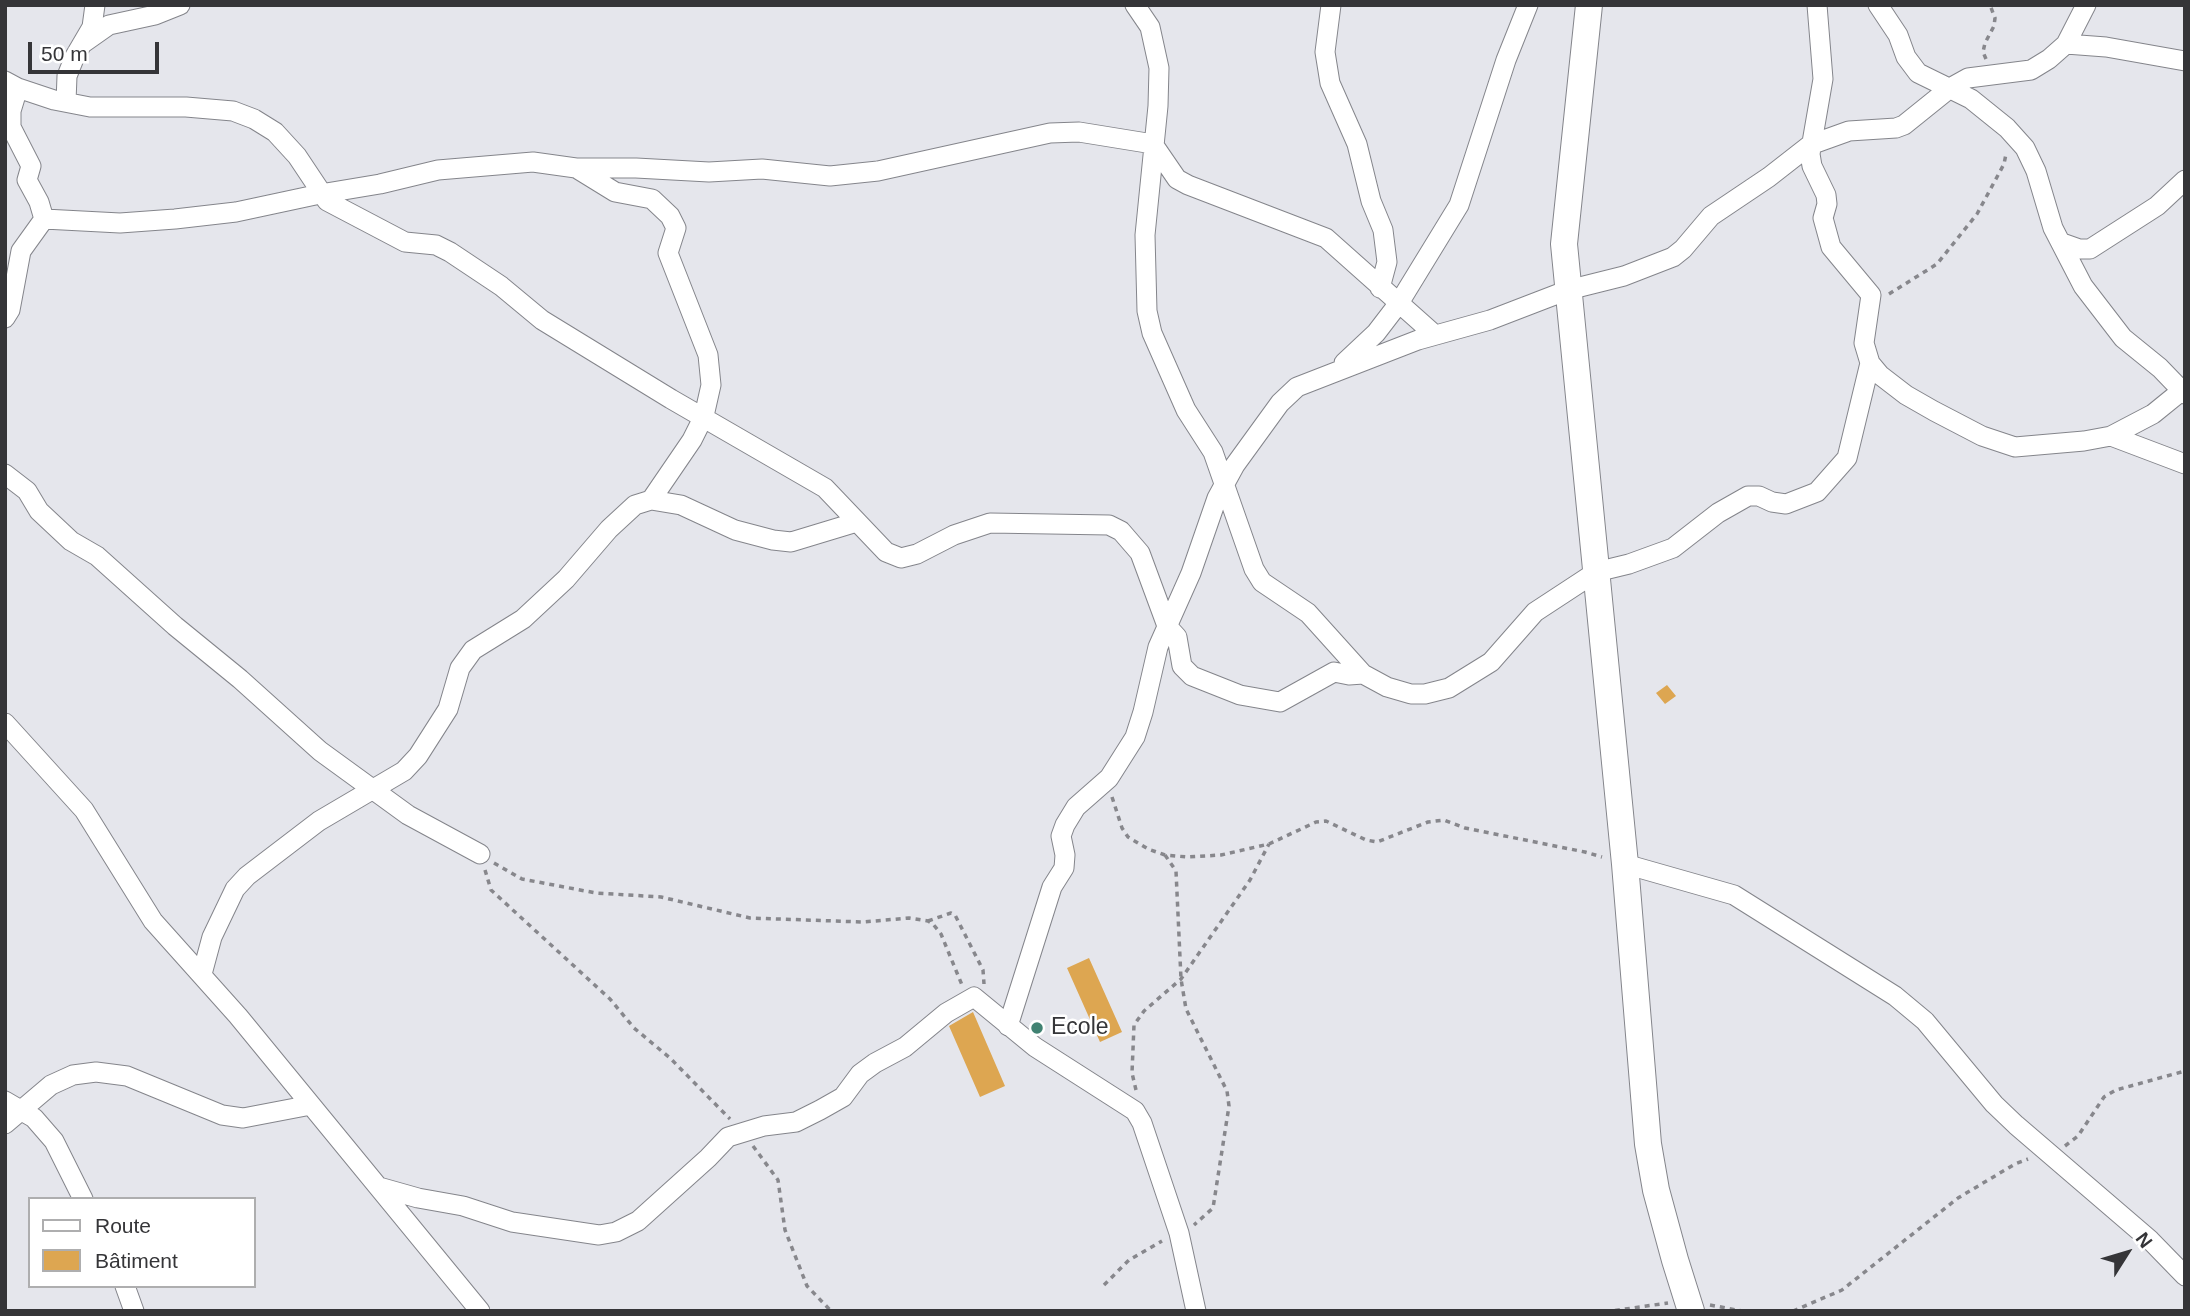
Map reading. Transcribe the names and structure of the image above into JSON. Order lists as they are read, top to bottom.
{
  "places": ["Ecole"],
  "legend": ["Route", "Bâtiment"],
  "scale_bar": "50 m",
  "north": "top right"
}
